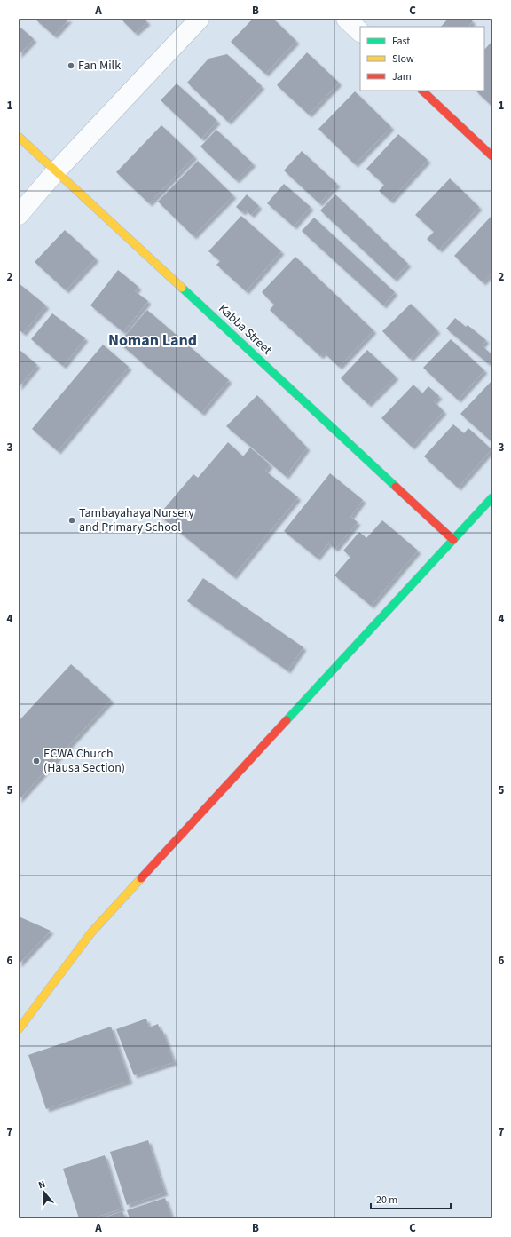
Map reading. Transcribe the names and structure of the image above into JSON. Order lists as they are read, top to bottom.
{
  "streets": {
    "main road": ["Kabba Street"]
  },
  "districts": ["Noman Land"],
  "places": ["Fan Milk", "Tambayahaya Nursery and Primary School", "ECWA Church (Hausa Section)"],
  "legend": ["Fast", "Slow", "Jam"],
  "scale_bar": "20 m",
  "north": "top",
  "grid": {
    "columns": ["A", "B", "C"],
    "rows": [
      "1",
      "2",
      "3",
      "4",
      "5",
      "6",
      "7"
    ]
  }
}
